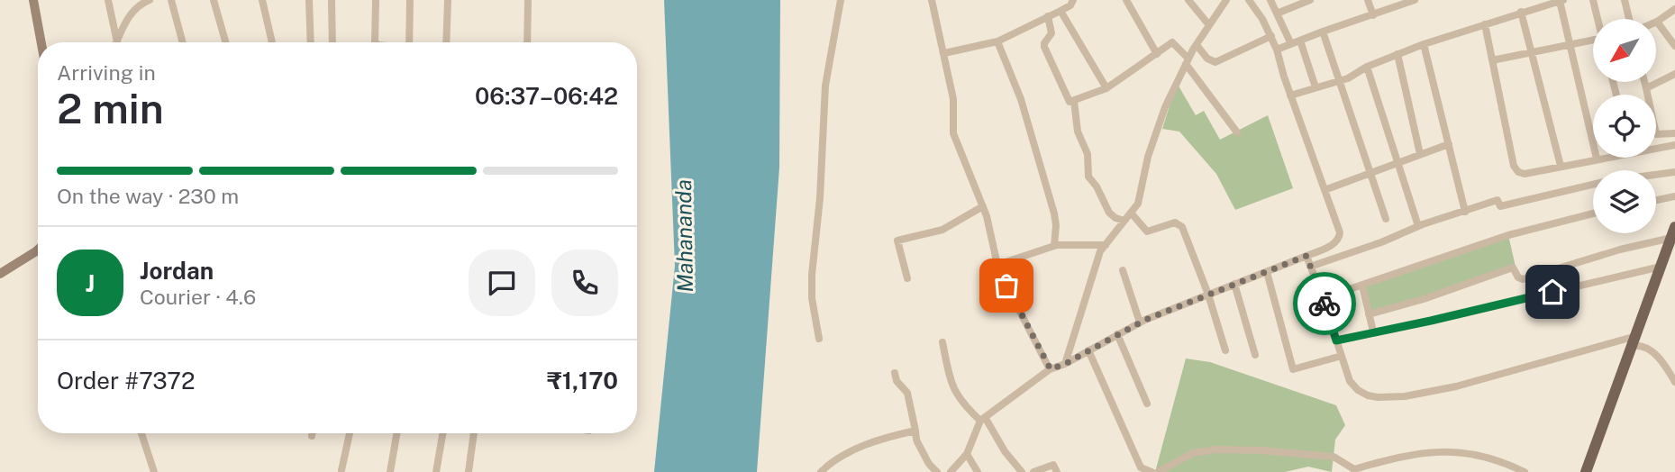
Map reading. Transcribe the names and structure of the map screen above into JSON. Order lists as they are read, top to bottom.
{
  "water": ["Mahananda"],
  "north": "bottom left",
  "page": {
    "heading": ["2 min", "Arriving in", "06:37–06:42"],
    "panel": [
      "Jordan",
      "Courier · 4.6",
      "Order #7372",
      "₹1,170"
    ],
    "bar": "On the way · 230 m",
    "round": "J"
  }
}
